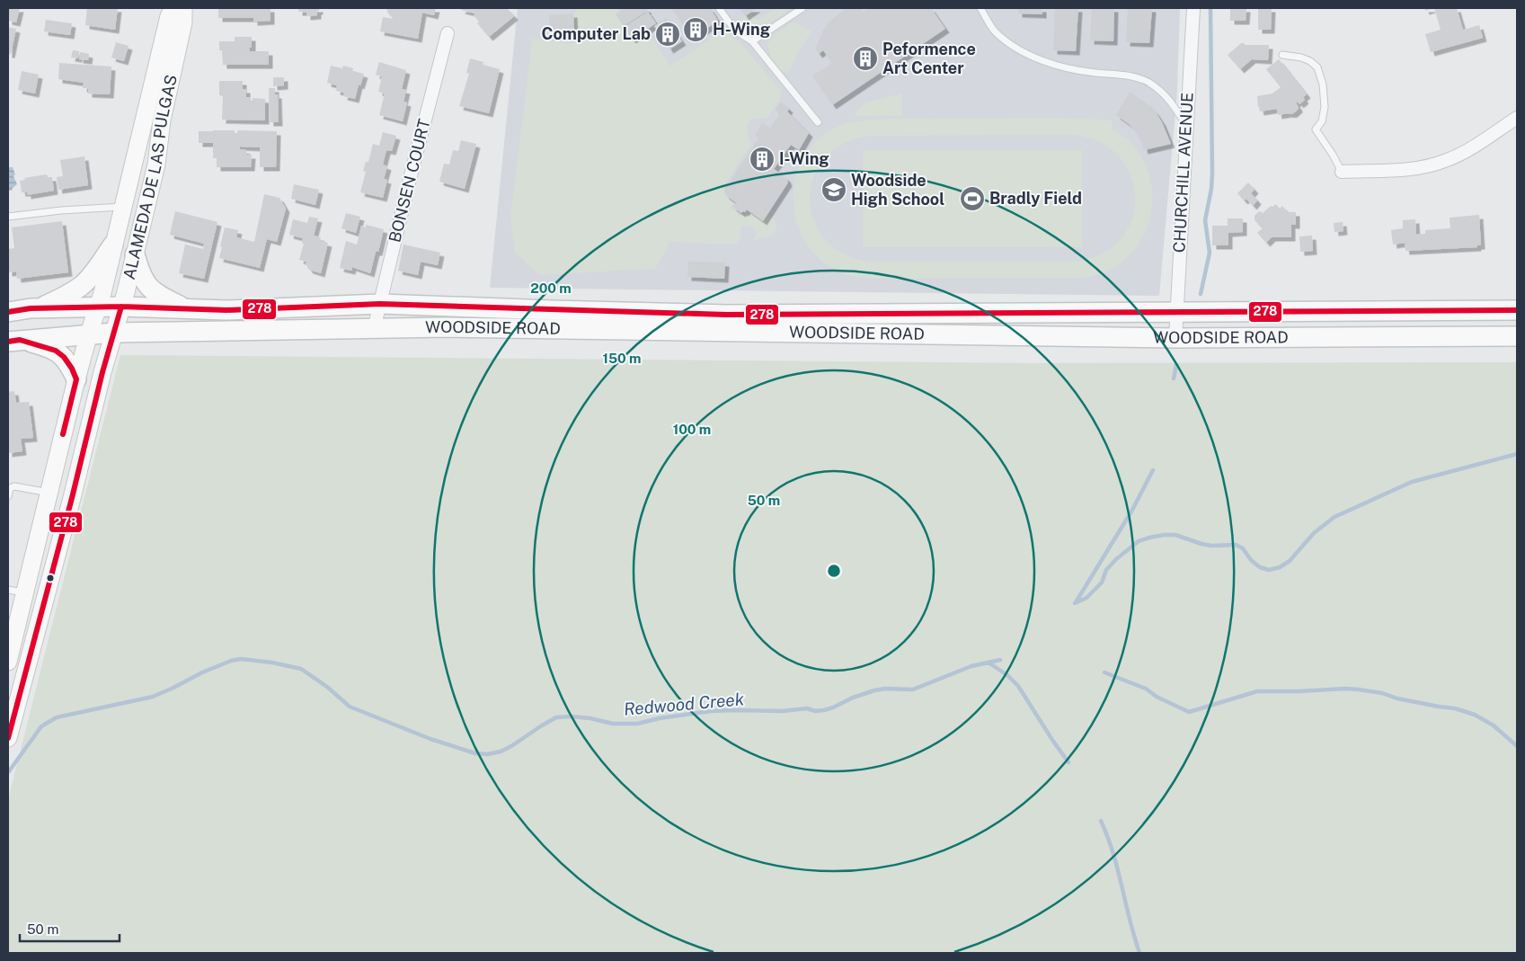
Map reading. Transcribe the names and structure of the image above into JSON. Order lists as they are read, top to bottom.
{
  "streets": {
    "main road": ["ALAMEDA DE LAS PULGAS", "WOODSIDE ROAD"],
    "street": ["CHURCHILL AVENUE", "BONSEN COURT"]
  },
  "crossings": [
    ["CHURCHILL AVENUE", "WOODSIDE ROAD"],
    ["ALAMEDA DE LAS PULGAS", "WOODSIDE ROAD"],
    ["BONSEN COURT", "WOODSIDE ROAD"]
  ],
  "water": ["Redwood Creek"],
  "places": {
    "building": [
      "H-Wing",
      "Computer Lab",
      "Peformence Art Center",
      "I-Wing"
    ],
    "school or university": ["Woodside High School"],
    "sports": ["Bradly Field"]
  },
  "lines": ["transit line 278"],
  "scale_bar": "50 m",
  "rings": [
    "200 m",
    "150 m",
    "100 m",
    "50 m"
  ]
}
